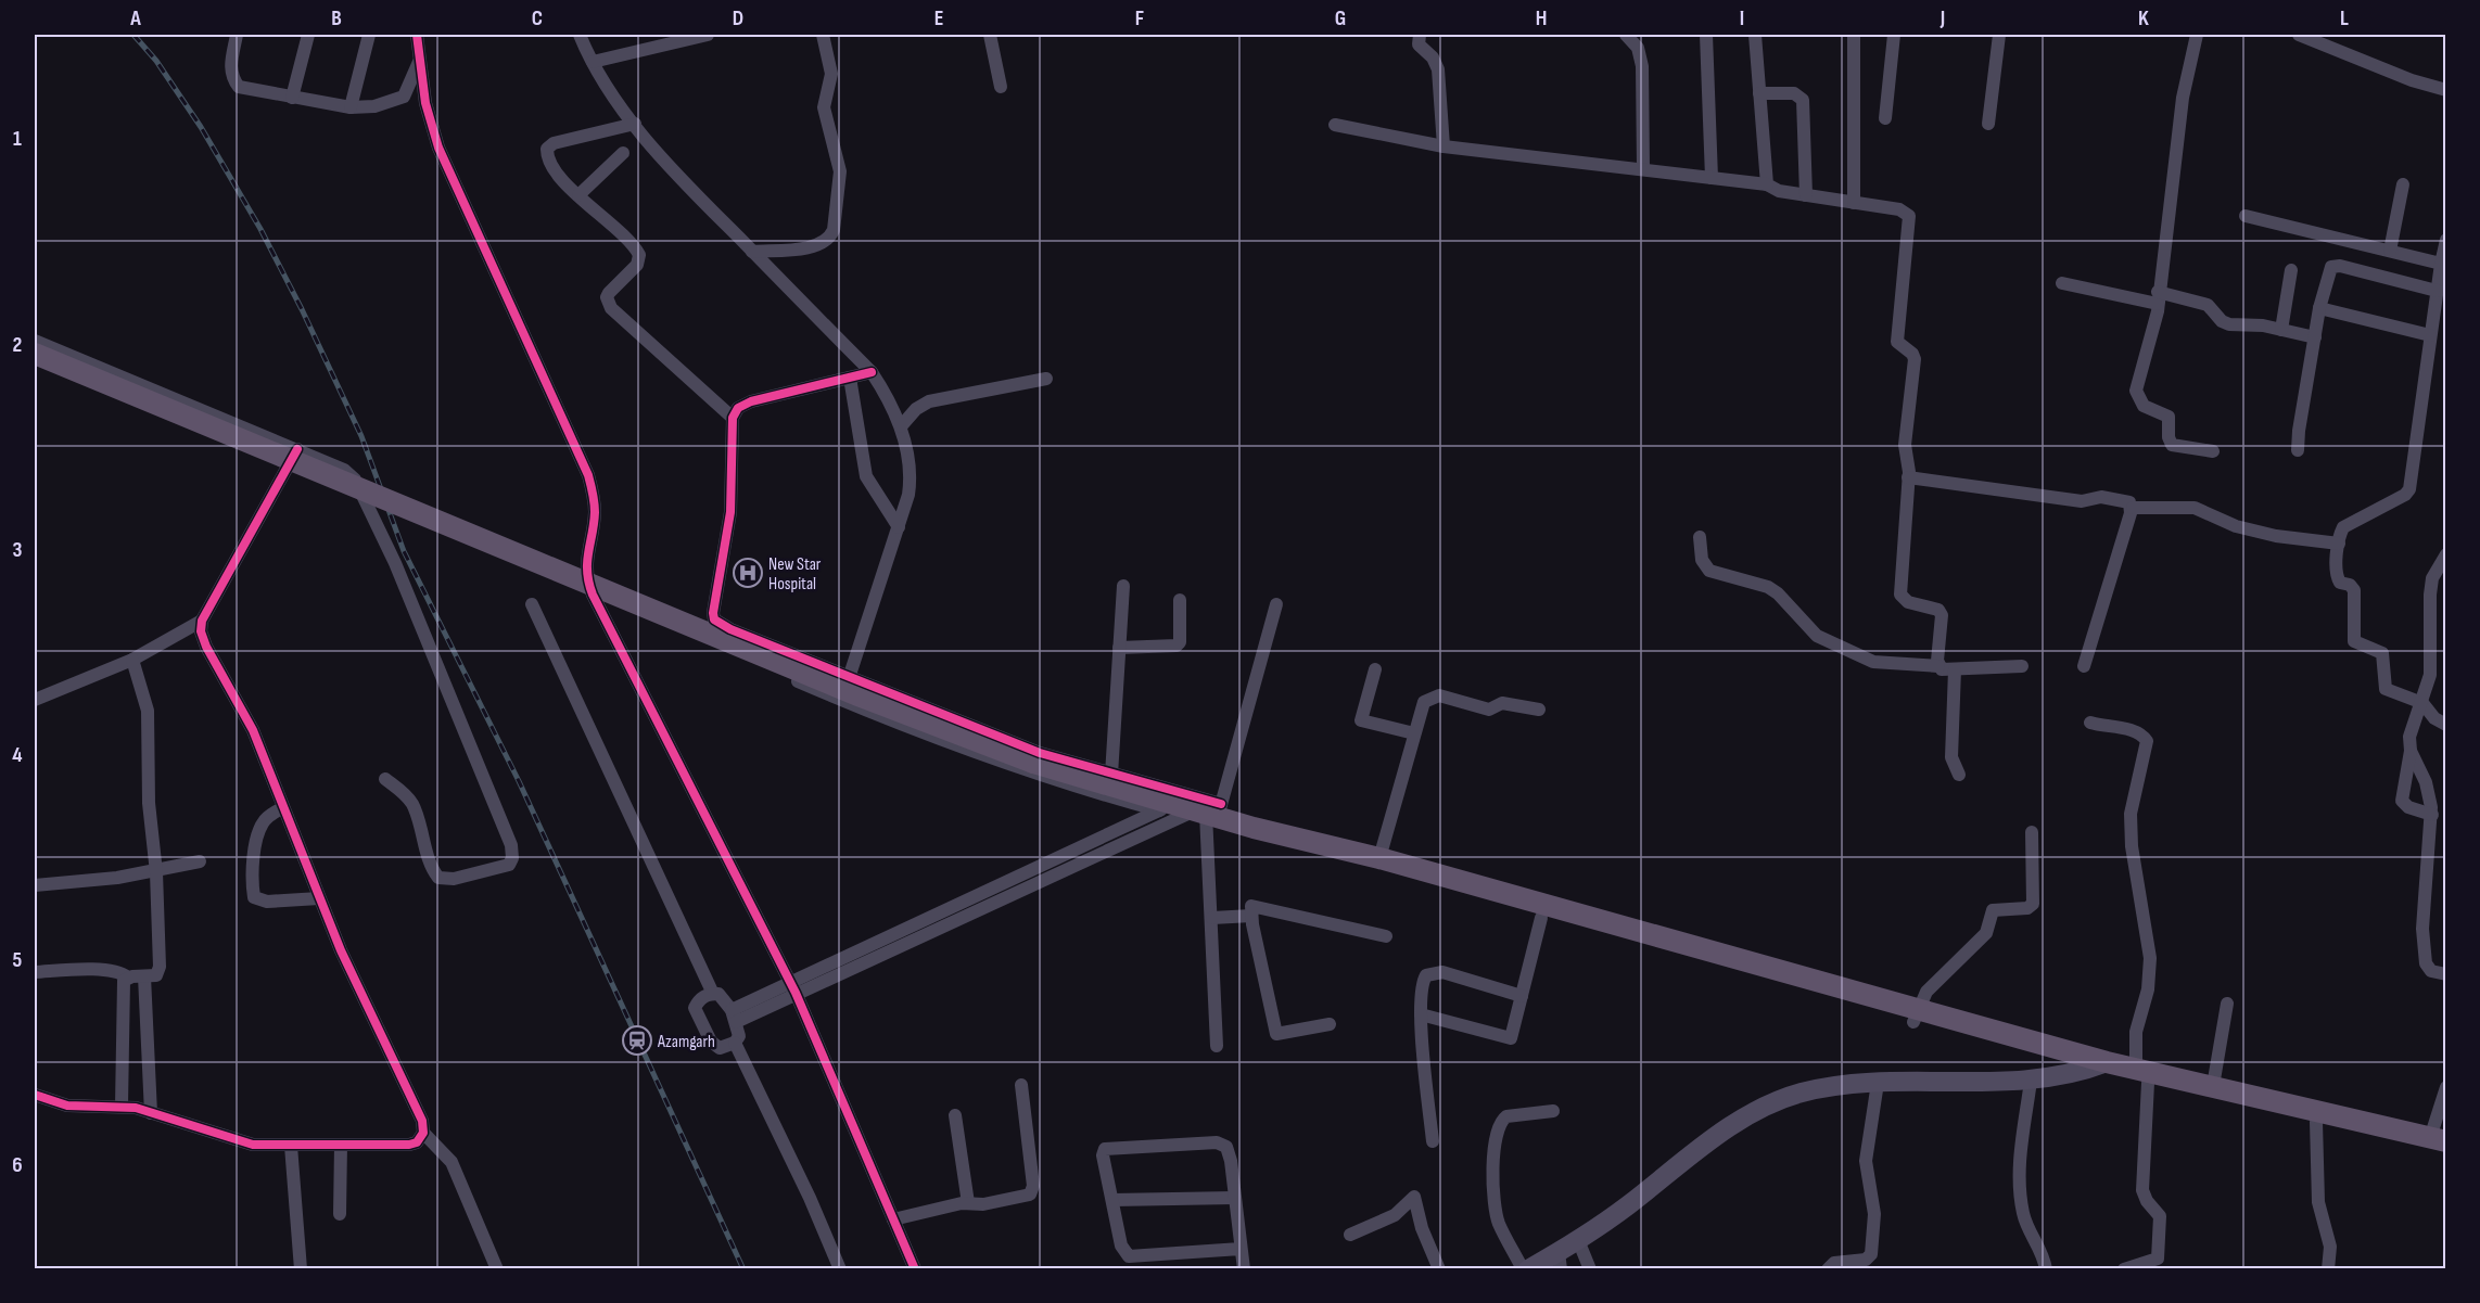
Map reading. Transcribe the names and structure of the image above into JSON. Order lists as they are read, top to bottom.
{
  "places": {
    "hospital": ["New Star Hospital"],
    "station": ["Azamgarh"]
  },
  "grid": {
    "columns": [
      "A",
      "B",
      "C",
      "D",
      "E",
      "F",
      "G",
      "H",
      "I",
      "J",
      "K",
      "L"
    ],
    "rows": [
      "1",
      "2",
      "3",
      "4",
      "5",
      "6"
    ]
  }
}
